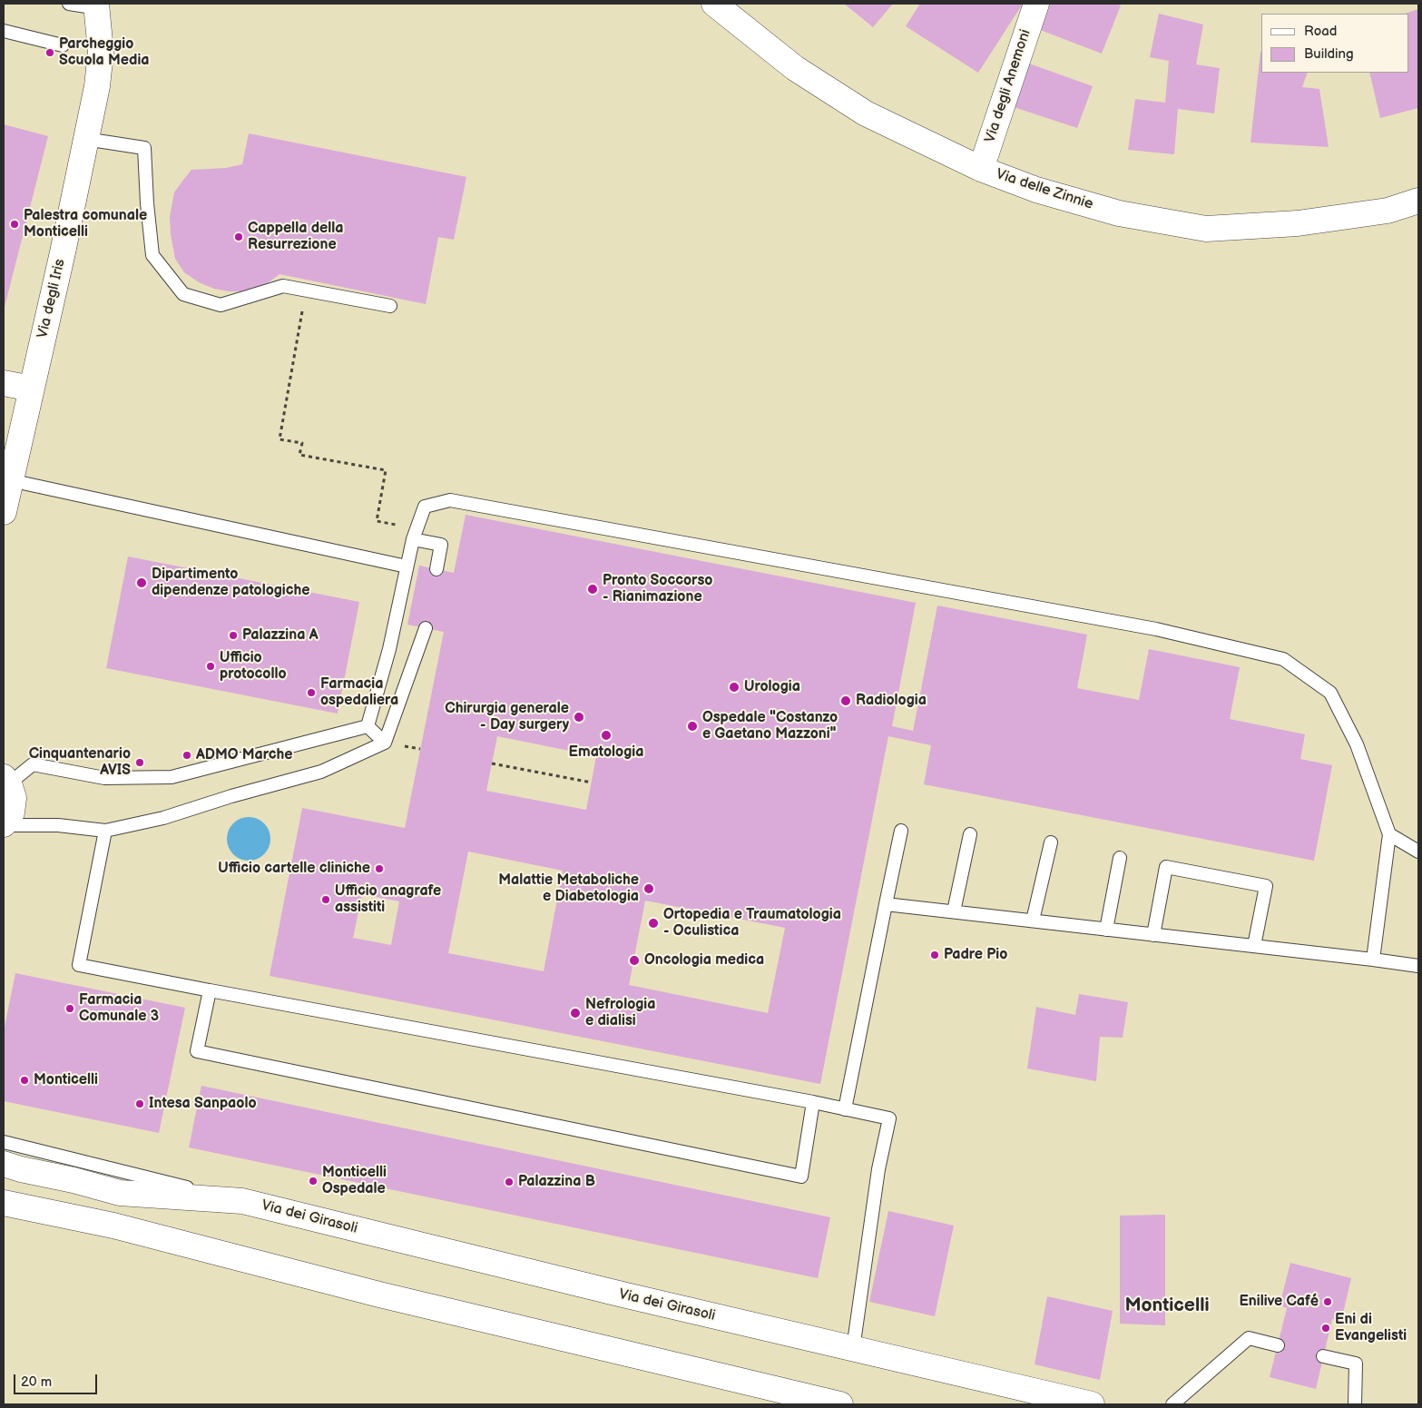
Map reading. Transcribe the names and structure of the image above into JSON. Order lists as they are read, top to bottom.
{
  "streets": {
    "main road": [
      "Via degli Anemoni",
      "Via delle Zinnie",
      "Via degli Iris",
      "Via dei Girasoli"
    ]
  },
  "crossings": [
    ["Via degli Anemoni", "Via delle Zinnie"]
  ],
  "districts": ["Monticelli"],
  "places": [
    "Parcheggio Scuola Media",
    "Palestra comunale Monticelli",
    "Cappella della Resurrezione",
    "Dipartimento dipendenze patologiche",
    "Pronto Soccorso - Rianimazione",
    "Palazzina A",
    "Ufficio protocollo",
    "Urologia",
    "Farmacia ospedaliera",
    "Radiologia",
    "Chirurgia generale - Day surgery",
    "Ospedale \"Costanzo e Gaetano Mazzoni\"",
    "Ematologia",
    "ADMO Marche",
    "Cinquantenario AVIS",
    "Ufficio cartelle cliniche",
    "Malattie Metaboliche e Diabetologia",
    "Ufficio anagrafe assistiti",
    "Ortopedia e Traumatologia - Oculistica",
    "Padre Pio",
    "Oncologia medica",
    "Farmacia Comunale 3",
    "Nefrologia e dialisi",
    "Monticelli",
    "Intesa Sanpaolo",
    "Monticelli Ospedale",
    "Palazzina B",
    "Enilive Café",
    "Eni di Evangelisti"
  ],
  "legend": ["Road", "Building"],
  "scale_bar": "20 m"
}
